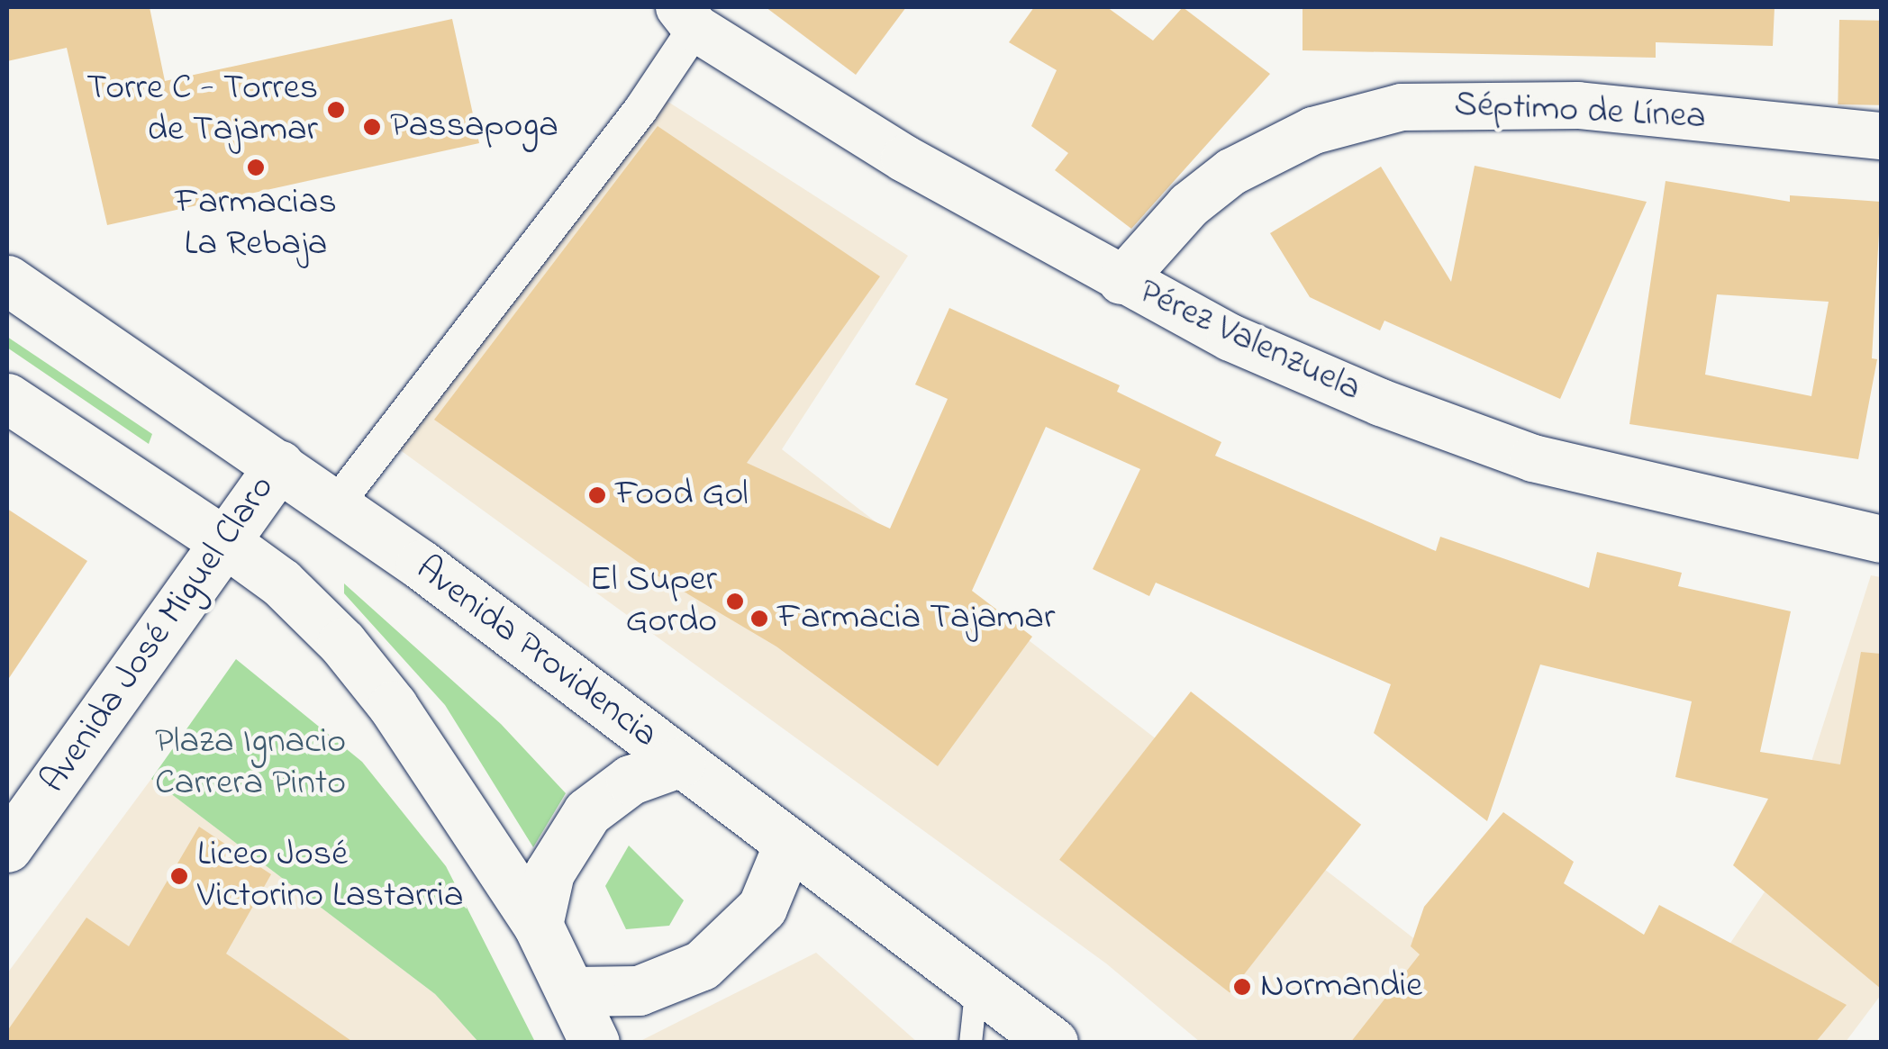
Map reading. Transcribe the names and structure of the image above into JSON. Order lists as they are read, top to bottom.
{
  "streets": {
    "main road": ["Avenida José Miguel Claro", "Avenida Providencia"],
    "street": ["Séptimo de Línea", "Pérez Valenzuela"]
  },
  "crossings": [
    ["Séptimo de Línea", "Pérez Valenzuela"],
    ["Avenida José Miguel Claro", "Avenida Providencia"]
  ],
  "parks": ["Plaza Ignacio Carrera Pinto"],
  "places": [
    "Torre C - Torres de Tajamar",
    "Passapoga",
    "Farmacias La Rebaja",
    "Food Gol",
    "El Super Gordo",
    "Farmacia Tajamar",
    "Liceo José Victorino Lastarria",
    "Normandie"
  ]
}
